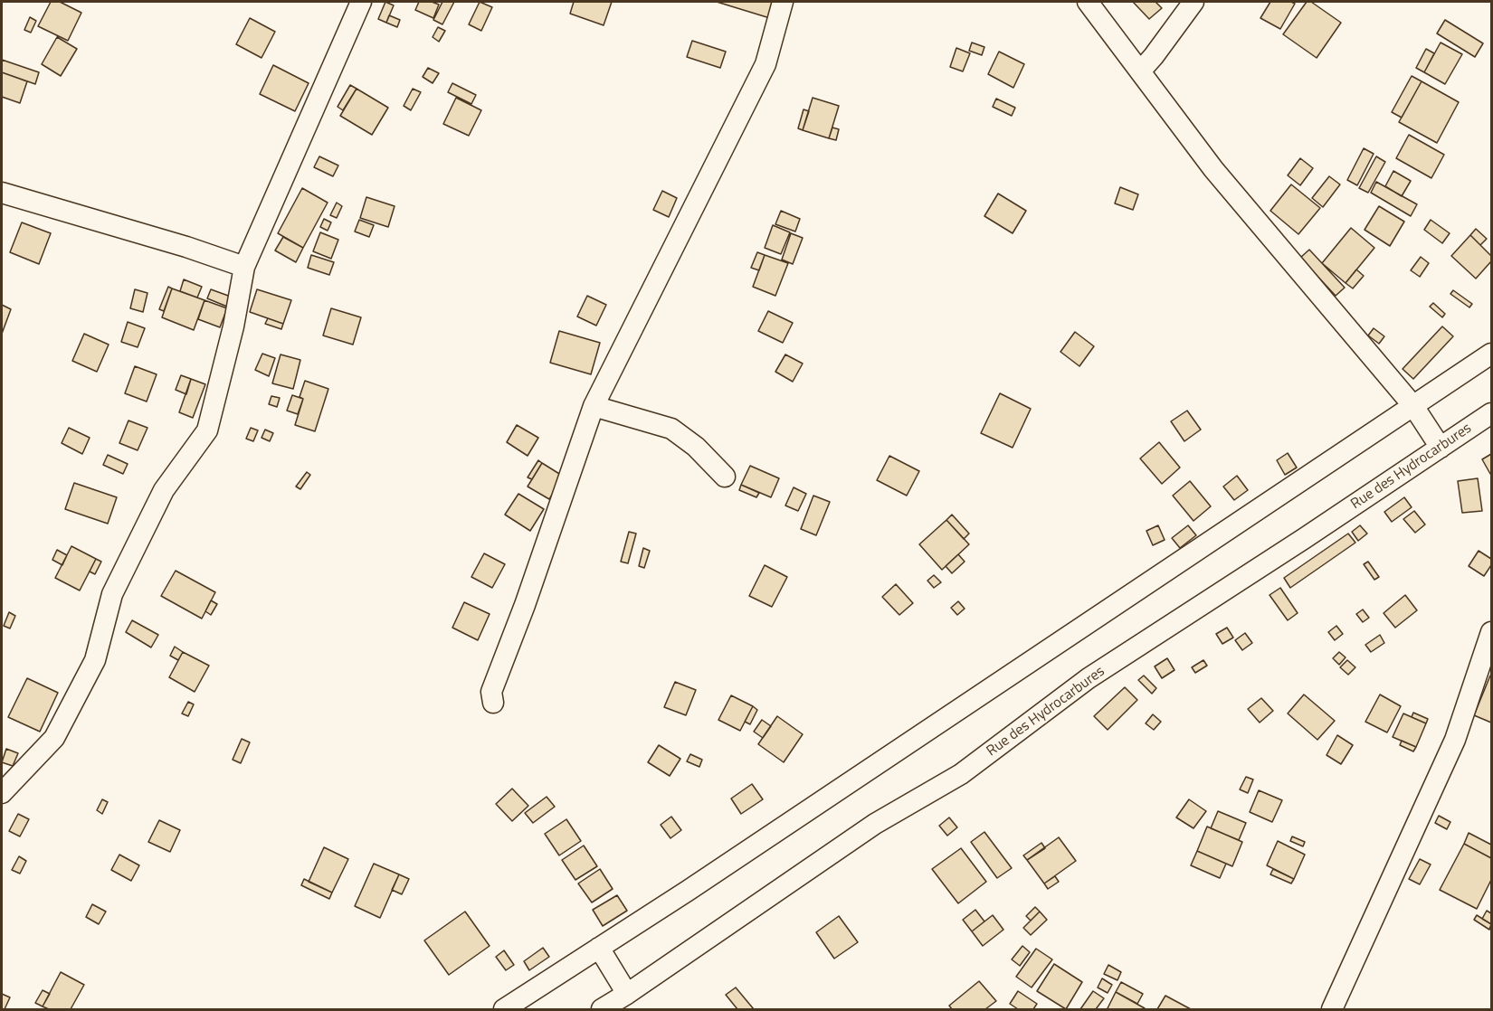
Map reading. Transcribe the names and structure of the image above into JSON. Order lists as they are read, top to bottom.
{
  "streets": {
    "street": ["Rue des Hydrocarbures"]
  }
}
